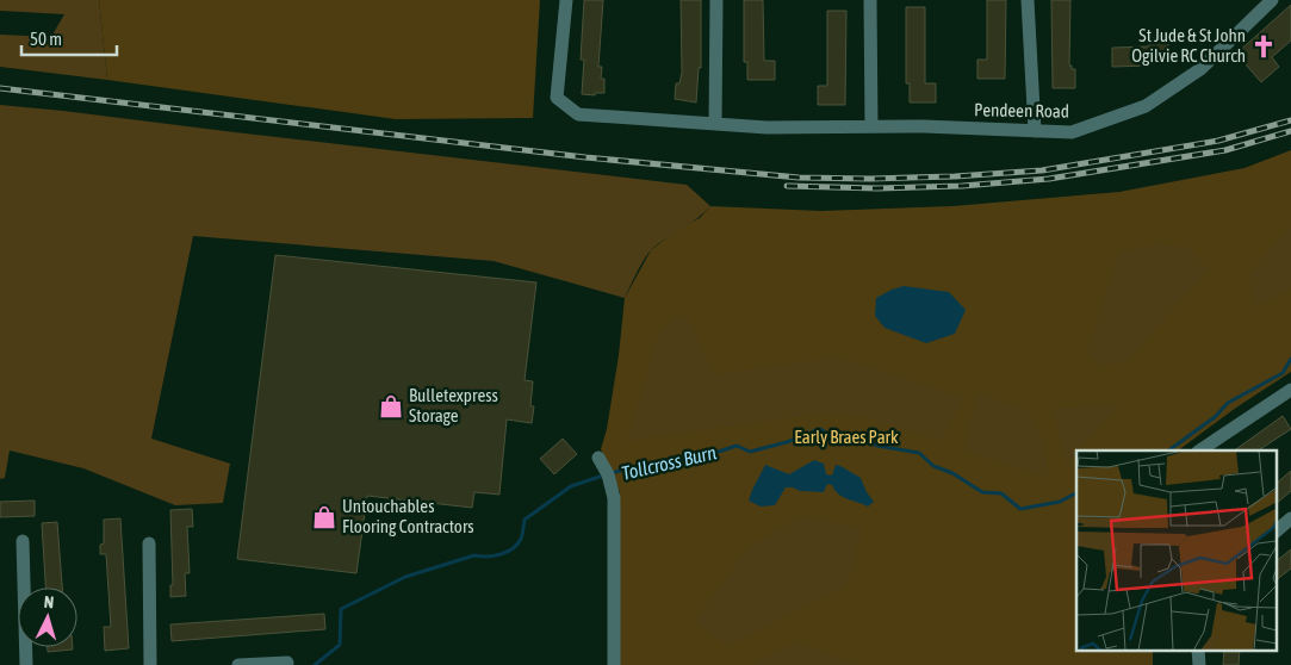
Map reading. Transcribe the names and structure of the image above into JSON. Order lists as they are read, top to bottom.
{
  "streets": {
    "street": ["Pendeen Road"]
  },
  "water": ["Tollcross Burn"],
  "parks": ["Early Braes Park"],
  "places": {
    "church": ["St Jude & St John Ogilvie RC Church"],
    "shop": ["Bulletexpress Storage", "Untouchables Flooring Contractors"]
  },
  "scale_bar": "50 m",
  "north": "top"
}
